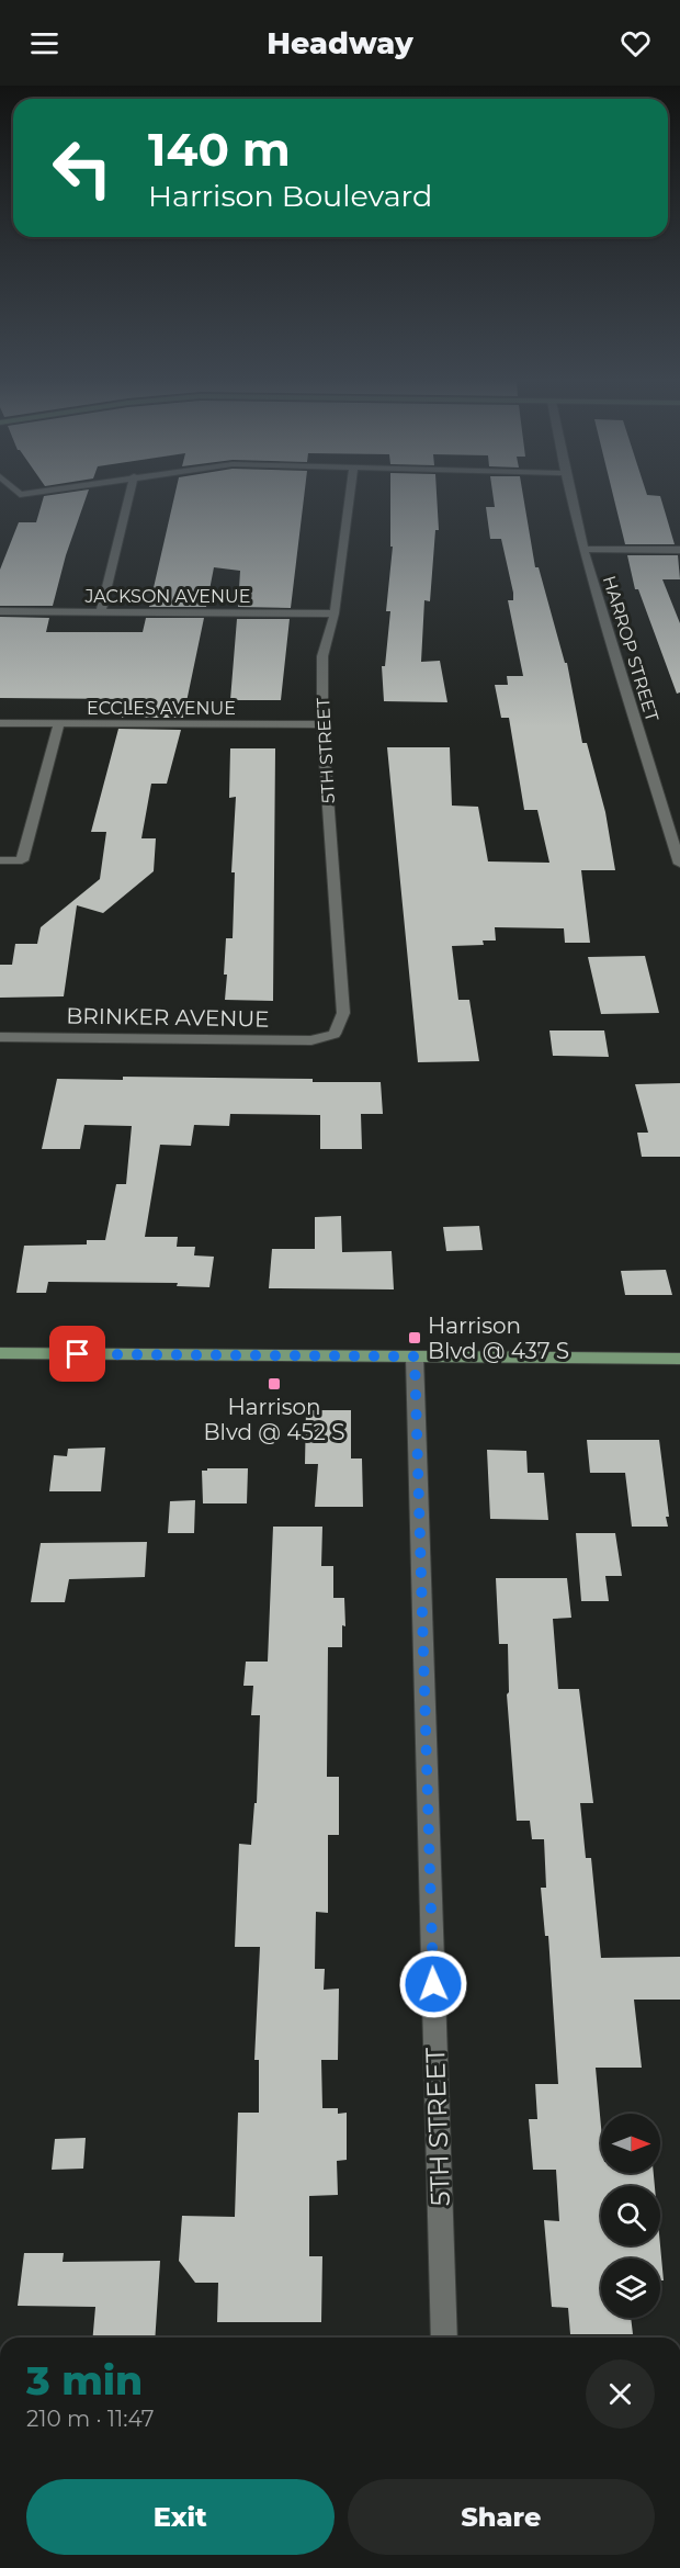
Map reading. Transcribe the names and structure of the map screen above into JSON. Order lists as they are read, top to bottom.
{
  "streets": {
    "street": [
      "JACKSON AVENUE",
      "HARROP STREET",
      "ECCLES AVENUE",
      "5TH STREET",
      "BRINKER AVENUE"
    ]
  },
  "crossings": [
    ["JACKSON AVENUE", "5TH STREET"],
    ["ECCLES AVENUE", "5TH STREET"],
    ["5TH STREET", "BRINKER AVENUE"]
  ],
  "places": {
    "transit": ["Harrison Blvd @ 437 S", "Harrison Blvd @ 452 S"]
  },
  "north": "right",
  "page": {
    "header": "Headway",
    "turn": ["140 m", "Harrison Boulevard"],
    "heading": ["3 min", "210 m · 11:47"],
    "buttons": ["Exit", "Share"]
  }
}
